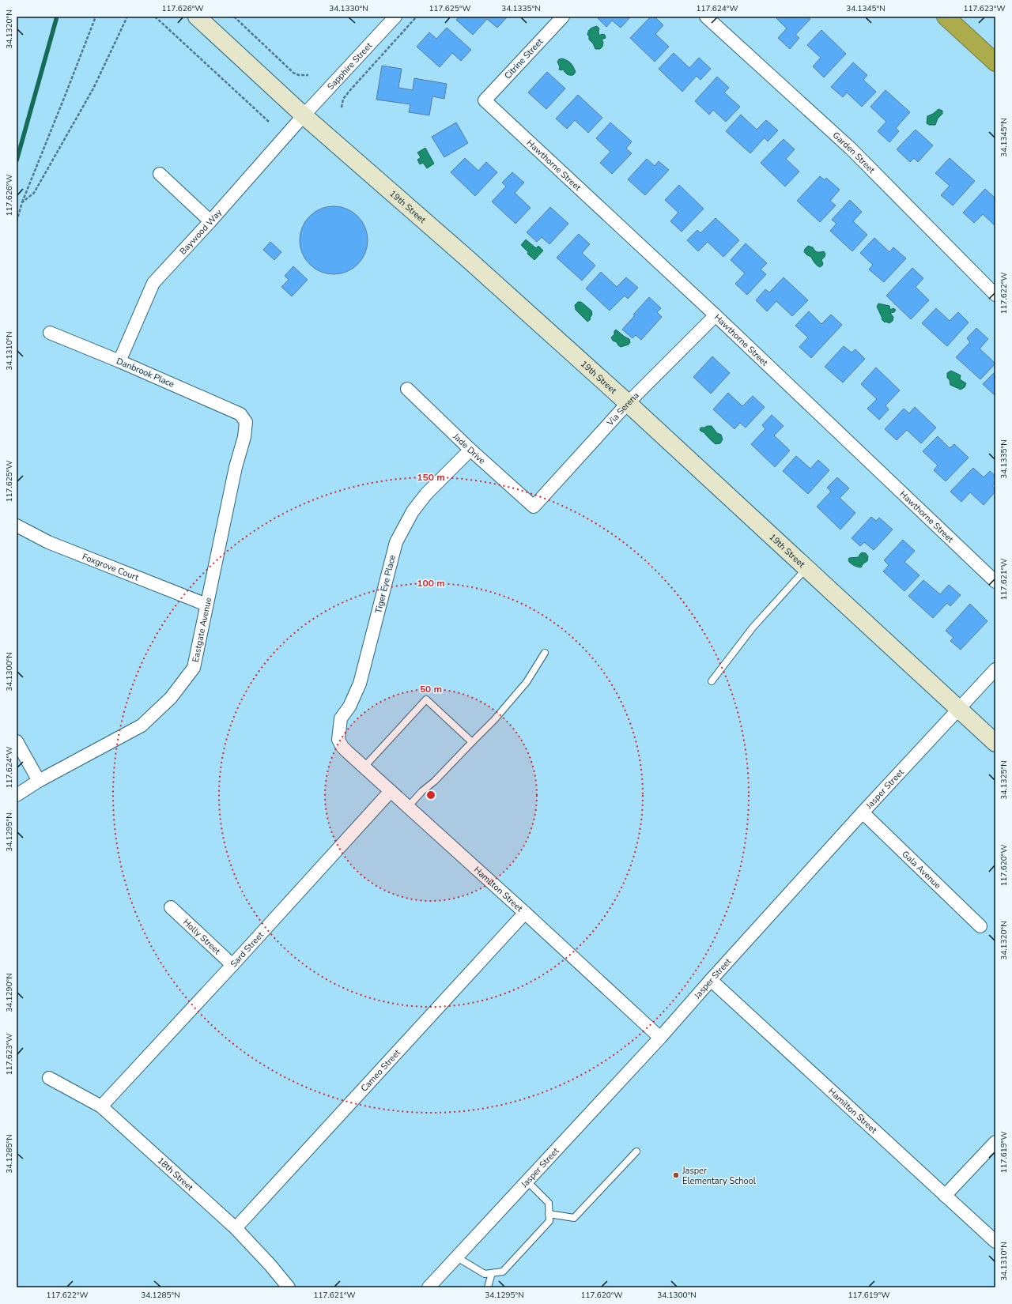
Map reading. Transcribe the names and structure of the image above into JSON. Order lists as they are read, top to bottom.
{
  "streets": {
    "main road": ["19th Street"],
    "street": [
      "Citrine Street",
      "Sapphire Street",
      "Garden Street",
      "Hawthorne Street",
      "Baywood Way",
      "Danbrook Place",
      "Via Serena",
      "Jade Drive",
      "Foxgrove Court",
      "Tiger Eye Place",
      "Eastgate Avenue",
      "Jasper Street",
      "Gala Avenue",
      "Hamilton Street",
      "Holly Street",
      "Sard Street",
      "Cameo Street",
      "18th Street"
    ]
  },
  "crossings": [
    ["Citrine Street", "Hawthorne Street"],
    ["Sapphire Street", "19th Street"],
    ["Sapphire Street", "Baywood Way"],
    ["Hawthorne Street", "Via Serena"],
    ["19th Street", "Baywood Way"],
    ["19th Street", "Via Serena"],
    ["19th Street", "Jasper Street"],
    ["Baywood Way", "Danbrook Place"],
    ["Danbrook Place", "Eastgate Avenue"],
    ["Via Serena", "Jade Drive"],
    ["Jade Drive", "Tiger Eye Place"],
    ["Foxgrove Court", "Eastgate Avenue"],
    ["Tiger Eye Place", "Hamilton Street"],
    ["Jasper Street", "Gala Avenue"],
    ["Jasper Street", "Hamilton Street"],
    ["Hamilton Street", "Sard Street"],
    ["Hamilton Street", "Cameo Street"],
    ["Holly Street", "Sard Street"],
    ["Sard Street", "18th Street"],
    ["Cameo Street", "18th Street"]
  ],
  "places": ["Jasper Elementary School"],
  "coordinates": [
    "117.626°W",
    "34.1330°N",
    "117.625°W",
    "34.1335°N",
    "117.624°W",
    "34.1345°N",
    "117.623°W",
    "34.1320°N",
    "117.622°W",
    "34.1310°N",
    "117.621°W",
    "34.1300°N",
    "34.1325°N",
    "34.1295°N",
    "117.620°W",
    "34.1290°N",
    "117.619°W",
    "34.1285°N"
  ],
  "rings": ["150 m", "100 m", "50 m"]
}
